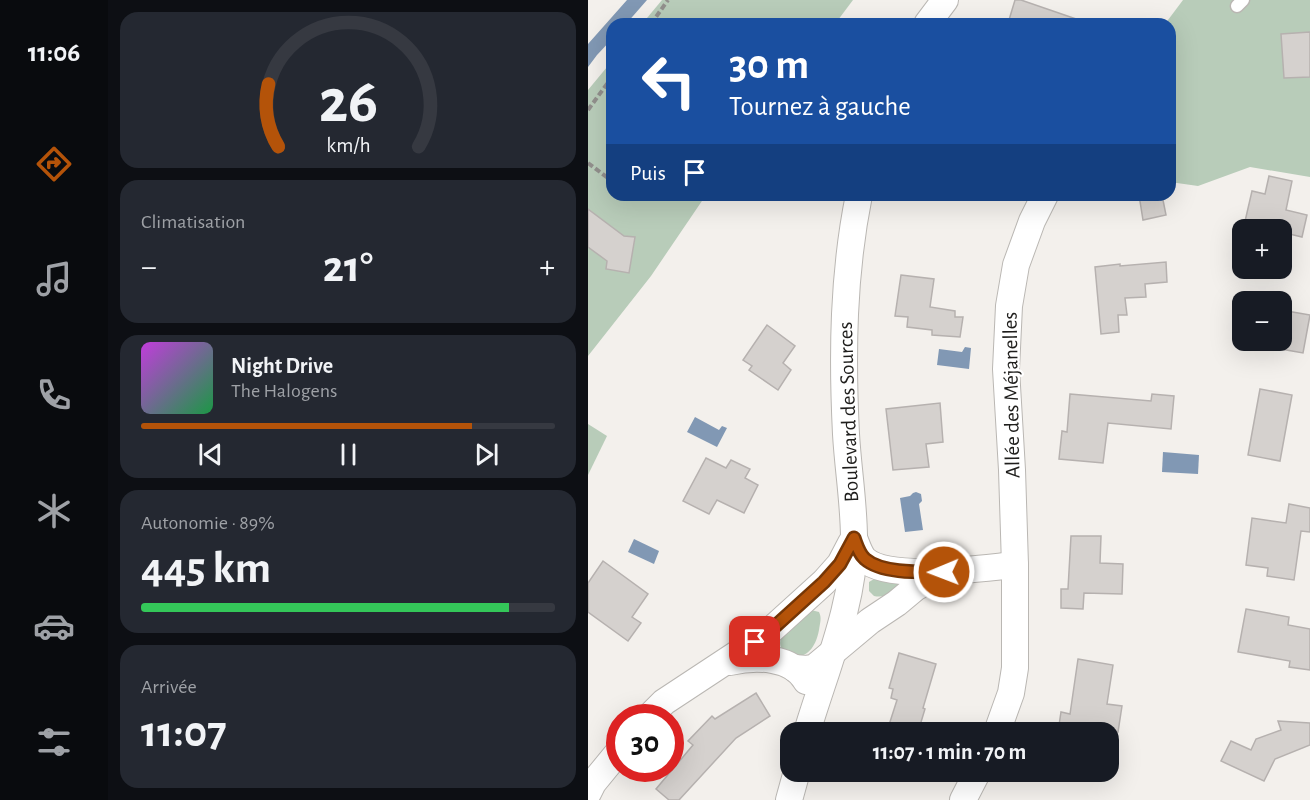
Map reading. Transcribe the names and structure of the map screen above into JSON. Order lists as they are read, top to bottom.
{
  "streets": {
    "street": ["Allée des Méjanelles", "Boulevard des Sources"]
  },
  "page": {
    "tabs": "11:06",
    "turn": ["30 m", "Tournez à gauche"],
    "then": "Puis",
    "tile": [
      "Climatisation",
      ["Autonomie · 89%", "445 km"],
      ["Arrivée", "11:07"]
    ],
    "map_buttons": ["+", "−"],
    "heat": ["−", "21°", "+"],
    "song": ["Night Drive", "The Halogens"],
    "limit": "30",
    "trip": "11:07 · 1 min · 70 m",
    "gauge": ["26", "km/h"]
  }
}
